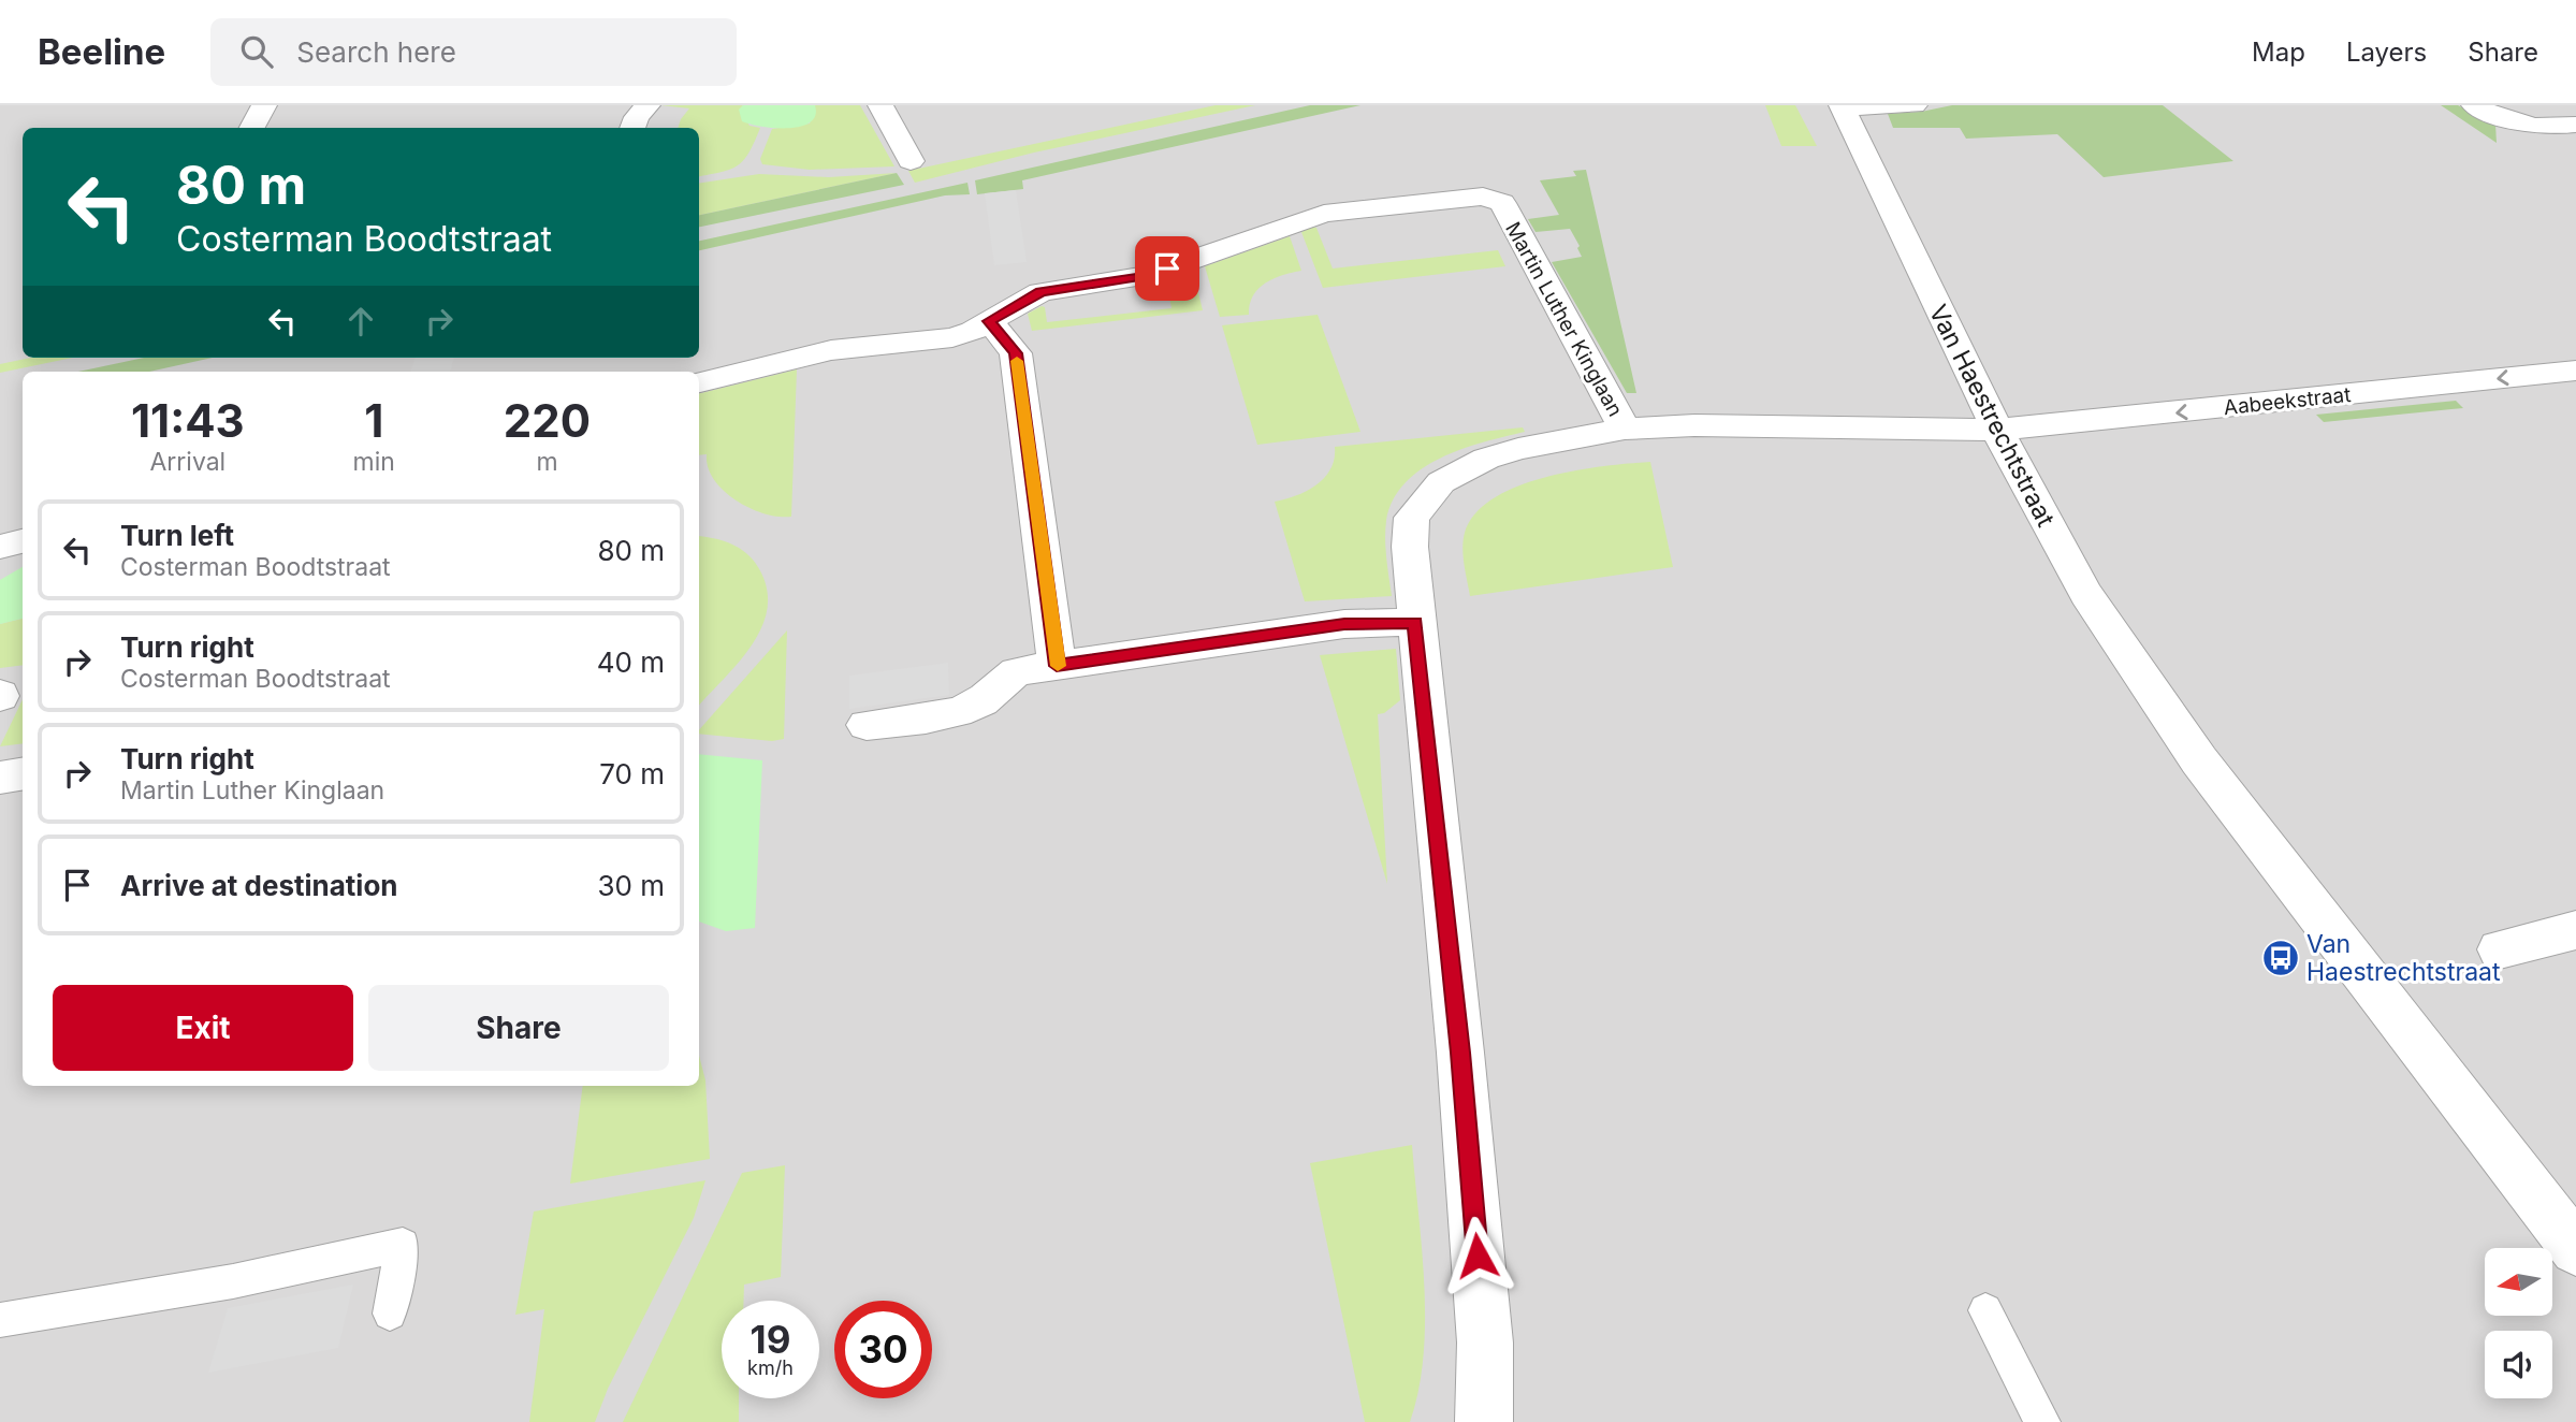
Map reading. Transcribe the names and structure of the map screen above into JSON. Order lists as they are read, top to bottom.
{
  "streets": {
    "street": ["Martin Luther Kinglaan", "Aabeekstraat", "Van Haestrechtstraat"]
  },
  "crossings": [
    ["Martin Luther Kinglaan", "Aabeekstraat"],
    ["Martin Luther Kinglaan", "Van Haestrechtstraat"],
    ["Aabeekstraat", "Van Haestrechtstraat"]
  ],
  "one_way": ["Aabeekstraat"],
  "places": {
    "bus stop": ["Van Haestrechtstraat"]
  },
  "north": "left",
  "page": {
    "header": "Beeline",
    "search": "Search here",
    "nav": ["Map", "Layers", "Share"],
    "turn": ["80 m", "Costerman Boodtstraat"],
    "eta": [
      "11:43",
      "Arrival",
      "1",
      "min",
      "220",
      "m"
    ],
    "list": [
      {
        "name": "Turn left",
        "note": "Costerman Boodtstraat",
        "value": "80 m"
      },
      {
        "name": "Turn right",
        "note": "Costerman Boodtstraat",
        "value": "40 m"
      },
      {
        "name": "Turn right",
        "note": "Martin Luther Kinglaan",
        "value": "70 m"
      },
      {
        "name": "Arrive at destination",
        "value": "30 m"
      }
    ],
    "buttons": ["Exit", "Share"],
    "speed": "19 km/h",
    "limit": "30"
  }
}
